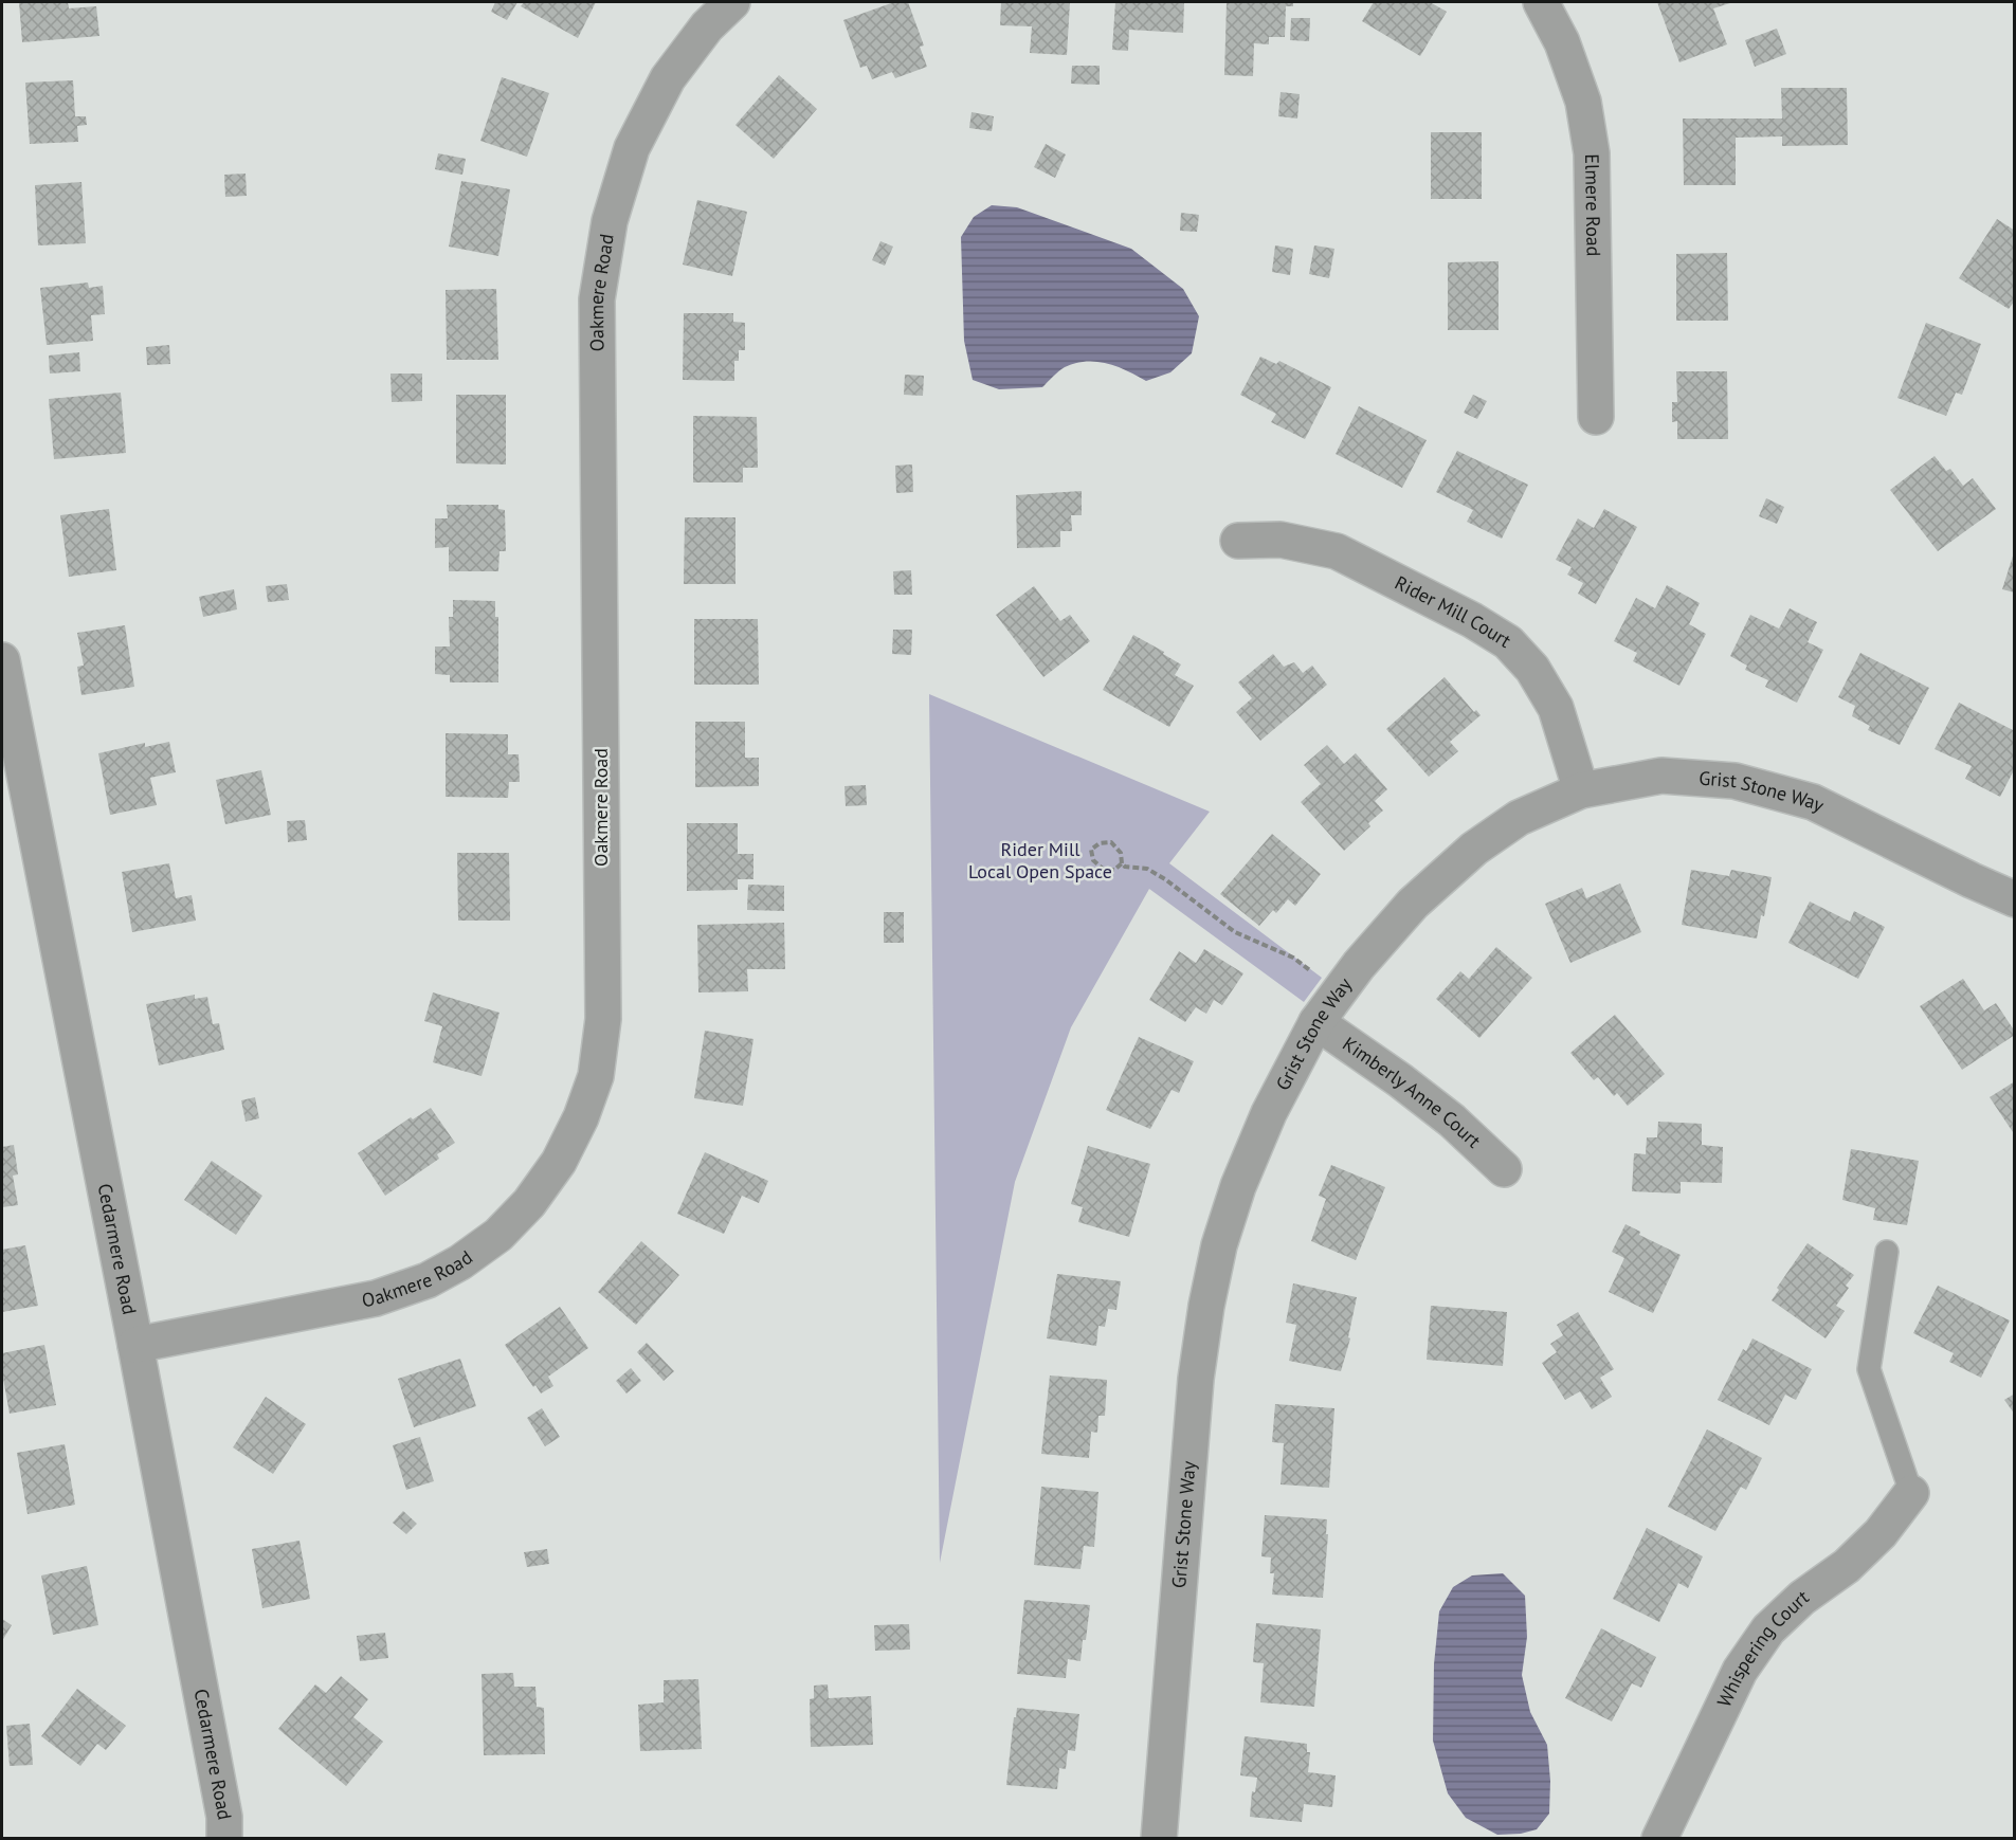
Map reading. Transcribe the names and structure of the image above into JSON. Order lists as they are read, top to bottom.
{
  "streets": {
    "street": [
      "Elmere Road",
      "Oakmere Road",
      "Rider Mill Court",
      "Grist Stone Way",
      "Kimberly Anne Court",
      "Cedarmere Road",
      "Whispering Court"
    ]
  },
  "crossings": [
    ["Oakmere Road", "Cedarmere Road"],
    ["Rider Mill Court", "Grist Stone Way"],
    ["Grist Stone Way", "Kimberly Anne Court"]
  ],
  "parks": ["Rider Mill Local Open Space"]
}
